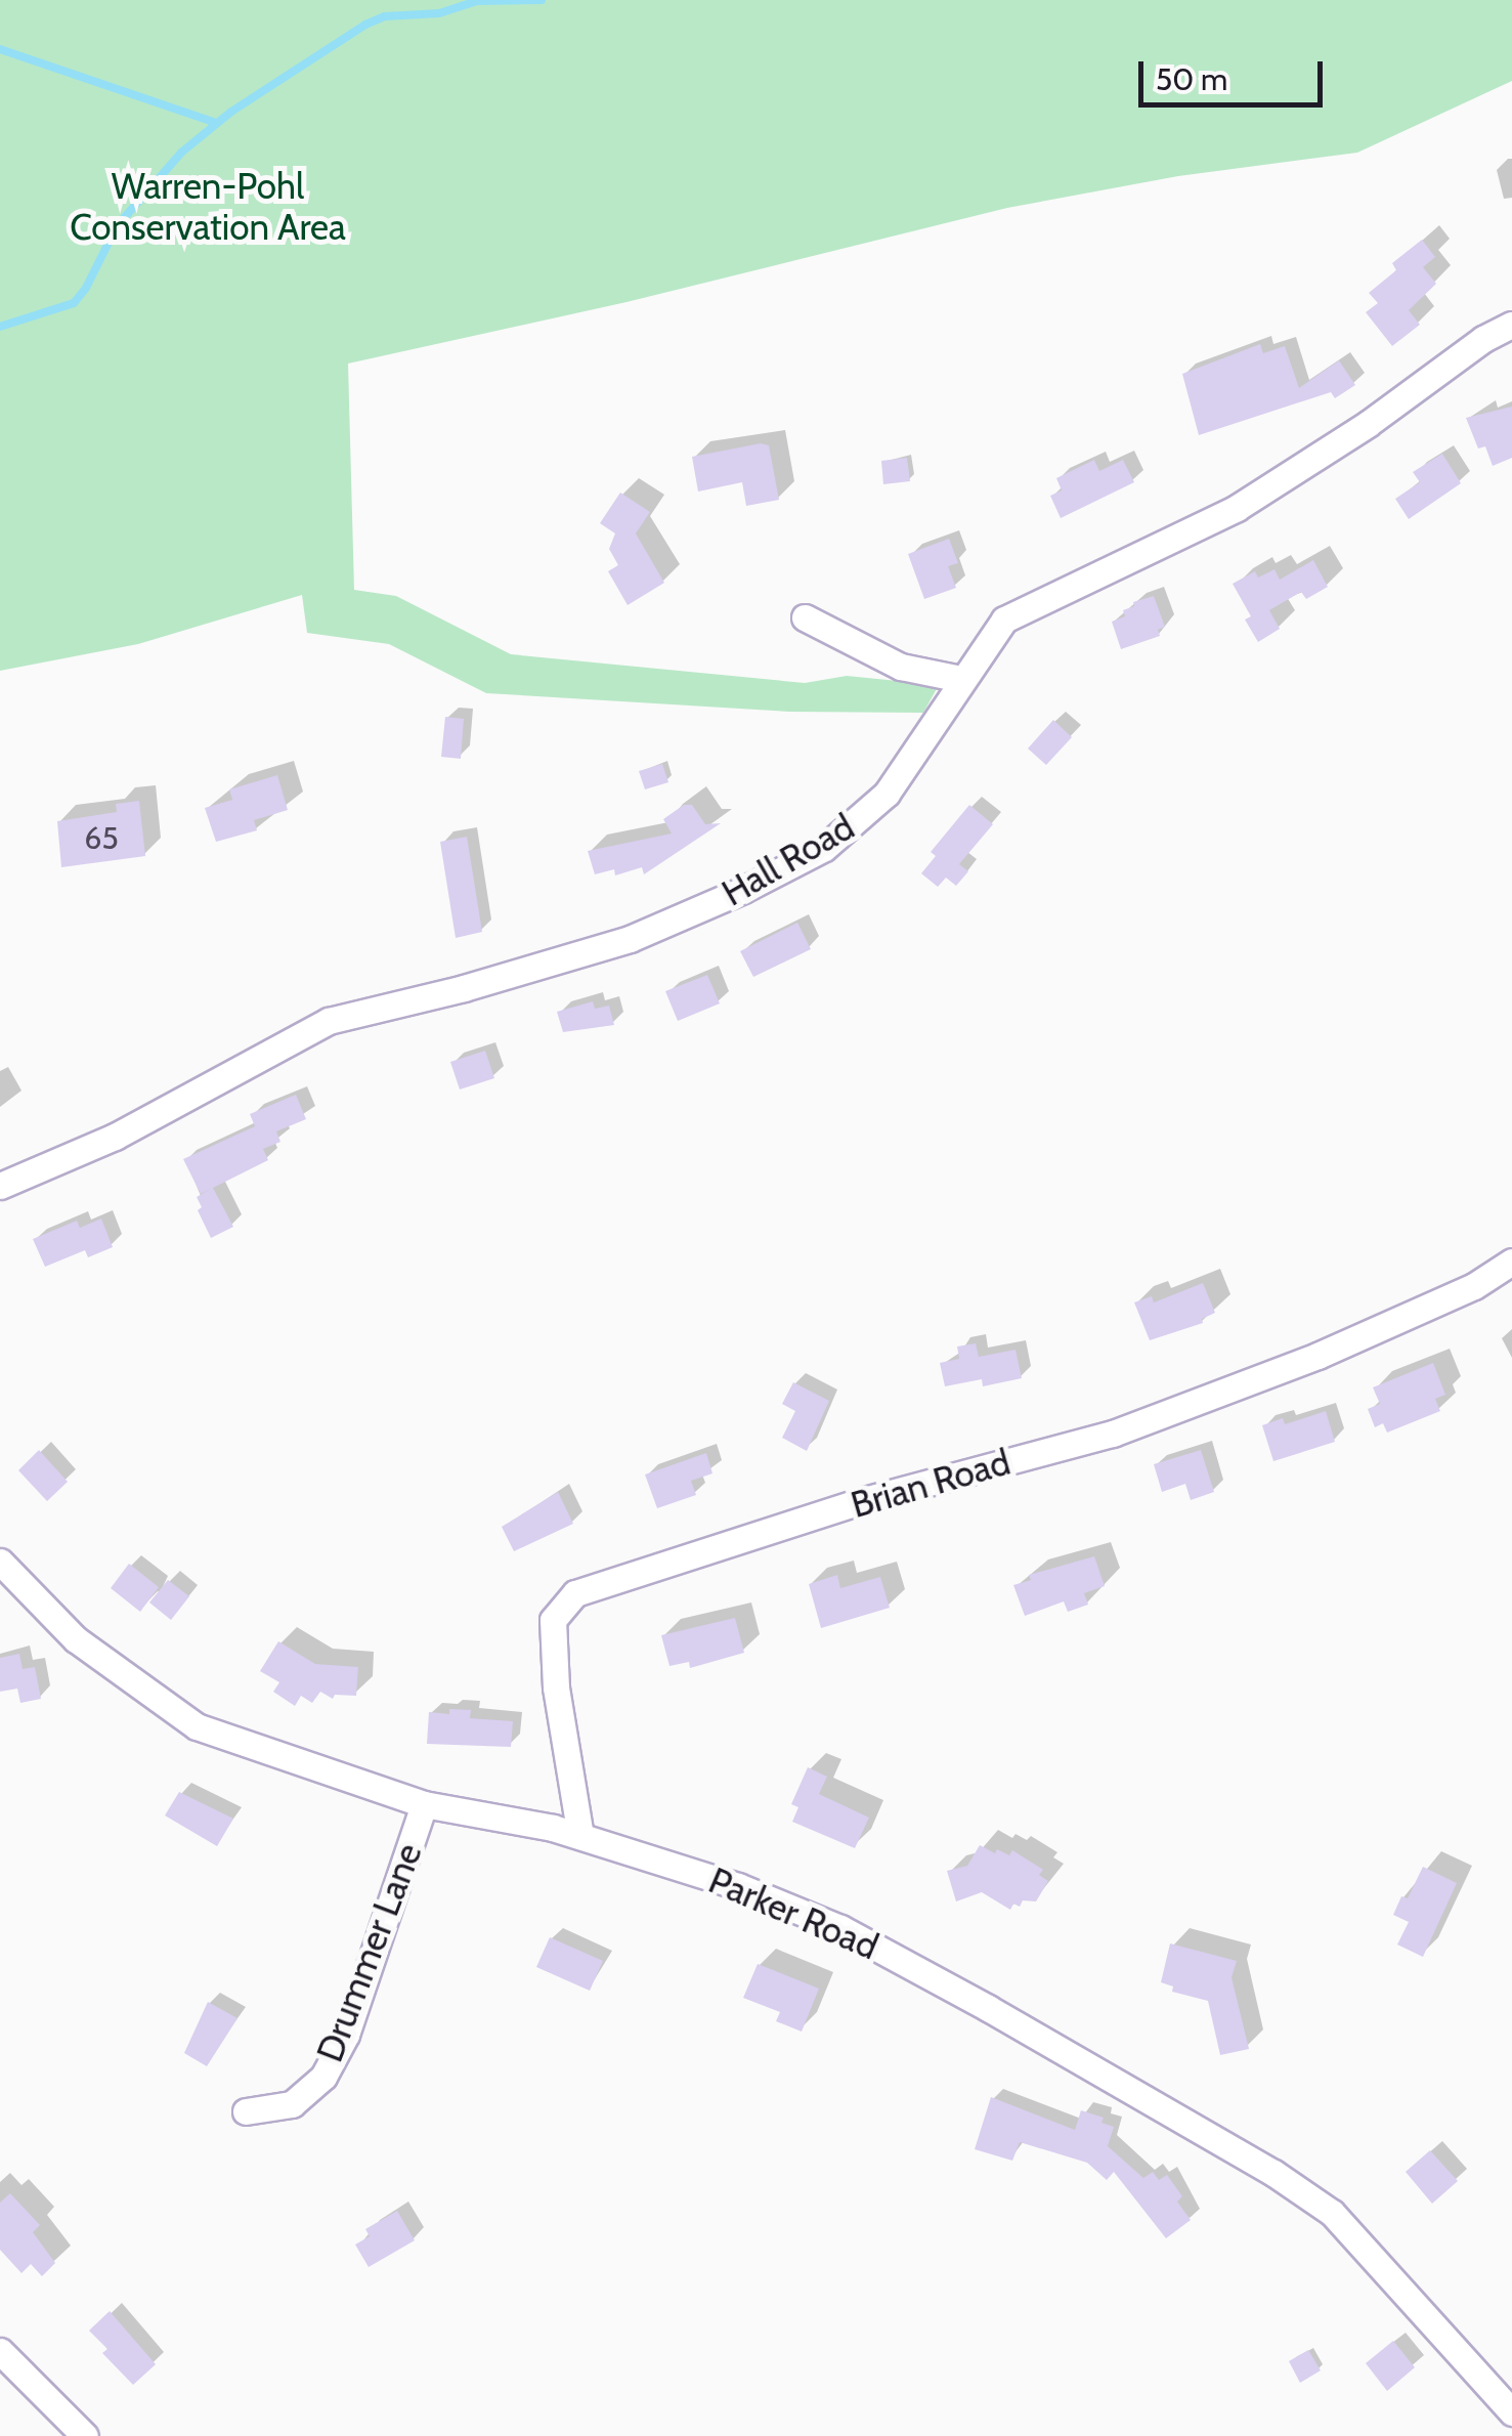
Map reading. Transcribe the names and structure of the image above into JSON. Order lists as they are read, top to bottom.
{
  "streets": {
    "street": [
      "Hall Road",
      "Brian Road",
      "Parker Road",
      "Drummer Lane"
    ]
  },
  "crossings": [
    ["Brian Road", "Parker Road"],
    ["Parker Road", "Drummer Lane"]
  ],
  "parks": ["Warren-Pohl Conservation Area"],
  "house_numbers": ["65"],
  "scale_bar": "50 m"
}
